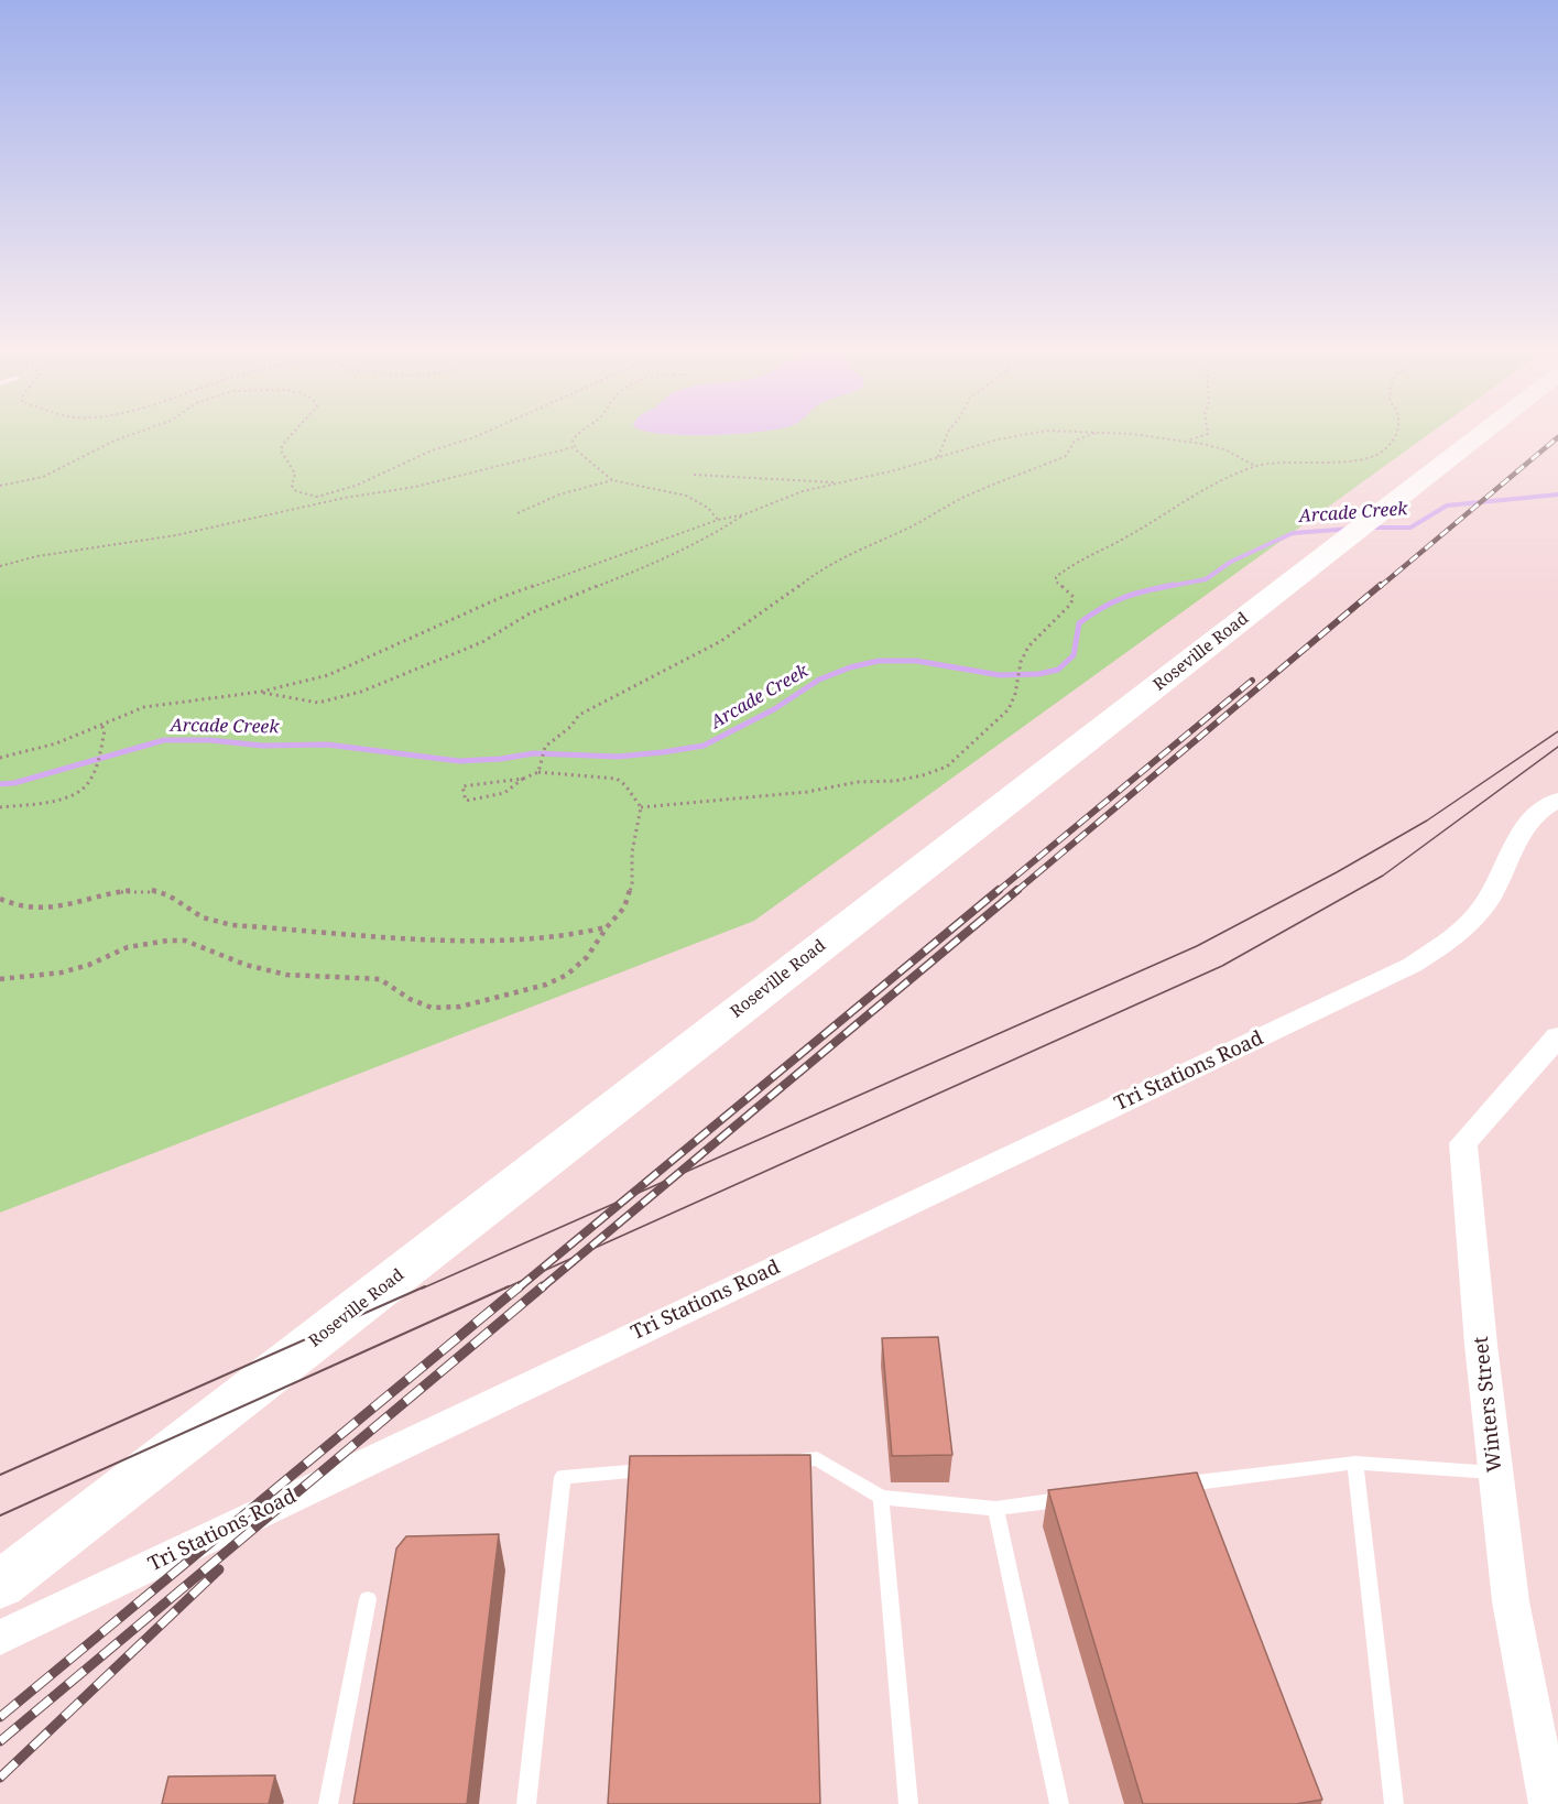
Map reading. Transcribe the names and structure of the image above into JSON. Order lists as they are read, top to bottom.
{
  "streets": {
    "main road": ["Roseville Road"],
    "street": ["Tri Stations Road", "Winters Street"]
  },
  "water": ["Arcade Creek"]
}
